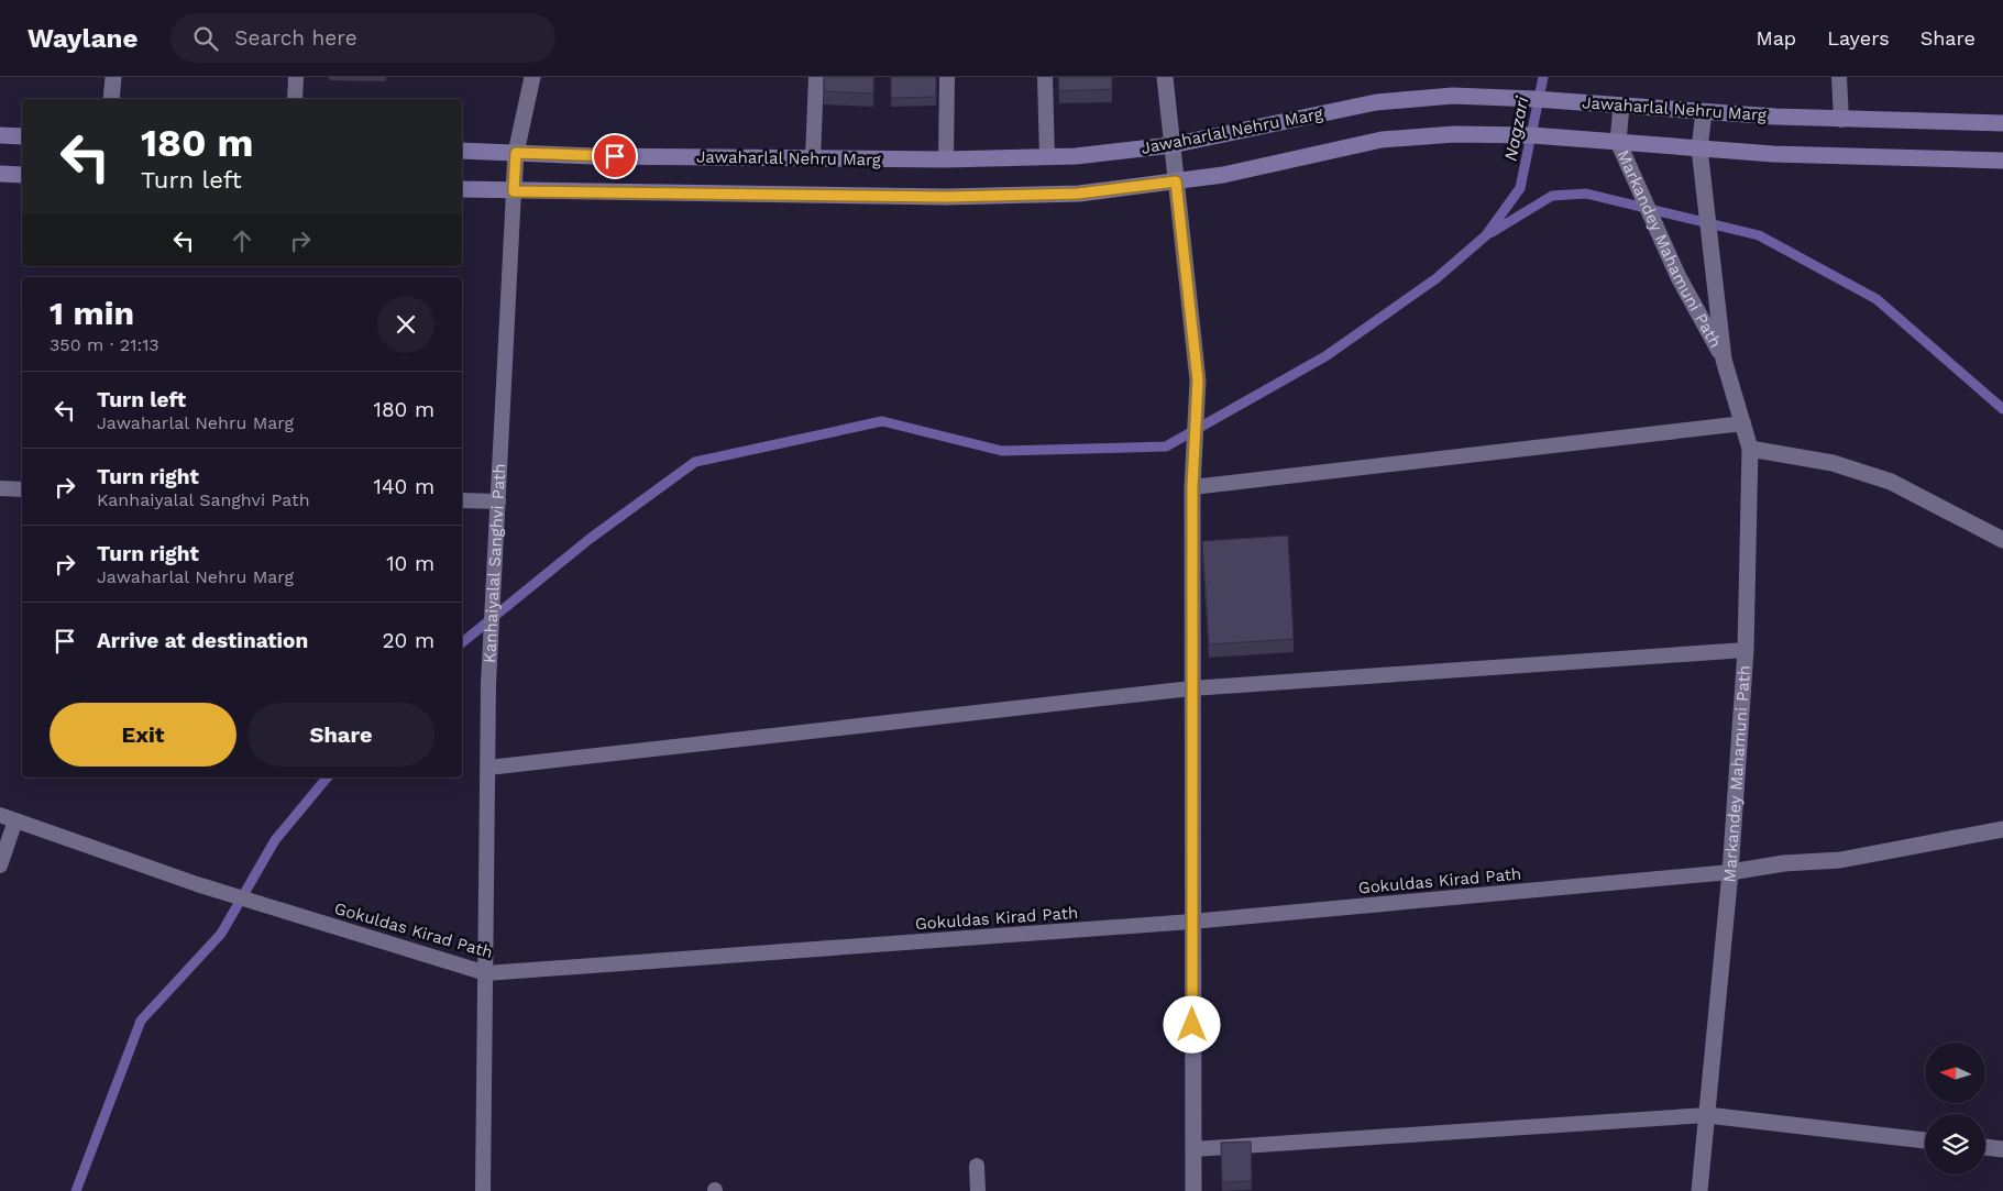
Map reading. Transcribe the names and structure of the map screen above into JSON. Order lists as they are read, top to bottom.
{
  "streets": {
    "main road": ["Jawaharlal Nehru Marg"],
    "street": ["Markandey Mahamuni Path", "Kanhaiyalal Sanghvi Path"],
    "lane": ["Gokuldas Kirad Path"]
  },
  "crossings": [
    ["Jawaharlal Nehru Marg", "Markandey Mahamuni Path"],
    ["Jawaharlal Nehru Marg", "Kanhaiyalal Sanghvi Path"],
    ["Markandey Mahamuni Path", "Gokuldas Kirad Path"],
    ["Kanhaiyalal Sanghvi Path", "Gokuldas Kirad Path"]
  ],
  "water": ["Nagzari"],
  "north": "left",
  "page": {
    "header": "Waylane",
    "search": "Search here",
    "nav": ["Map", "Layers", "Share"],
    "turn": ["180 m", "Turn left"],
    "heading": ["1 min", "350 m · 21:13"],
    "list": [
      {
        "name": "Turn left",
        "note": "Jawaharlal Nehru Marg",
        "value": "180 m"
      },
      {
        "name": "Turn right",
        "note": "Kanhaiyalal Sanghvi Path",
        "value": "140 m"
      },
      {
        "name": "Turn right",
        "note": "Jawaharlal Nehru Marg",
        "value": "10 m"
      },
      {
        "name": "Arrive at destination",
        "value": "20 m"
      }
    ],
    "buttons": ["Exit", "Share"]
  }
}
